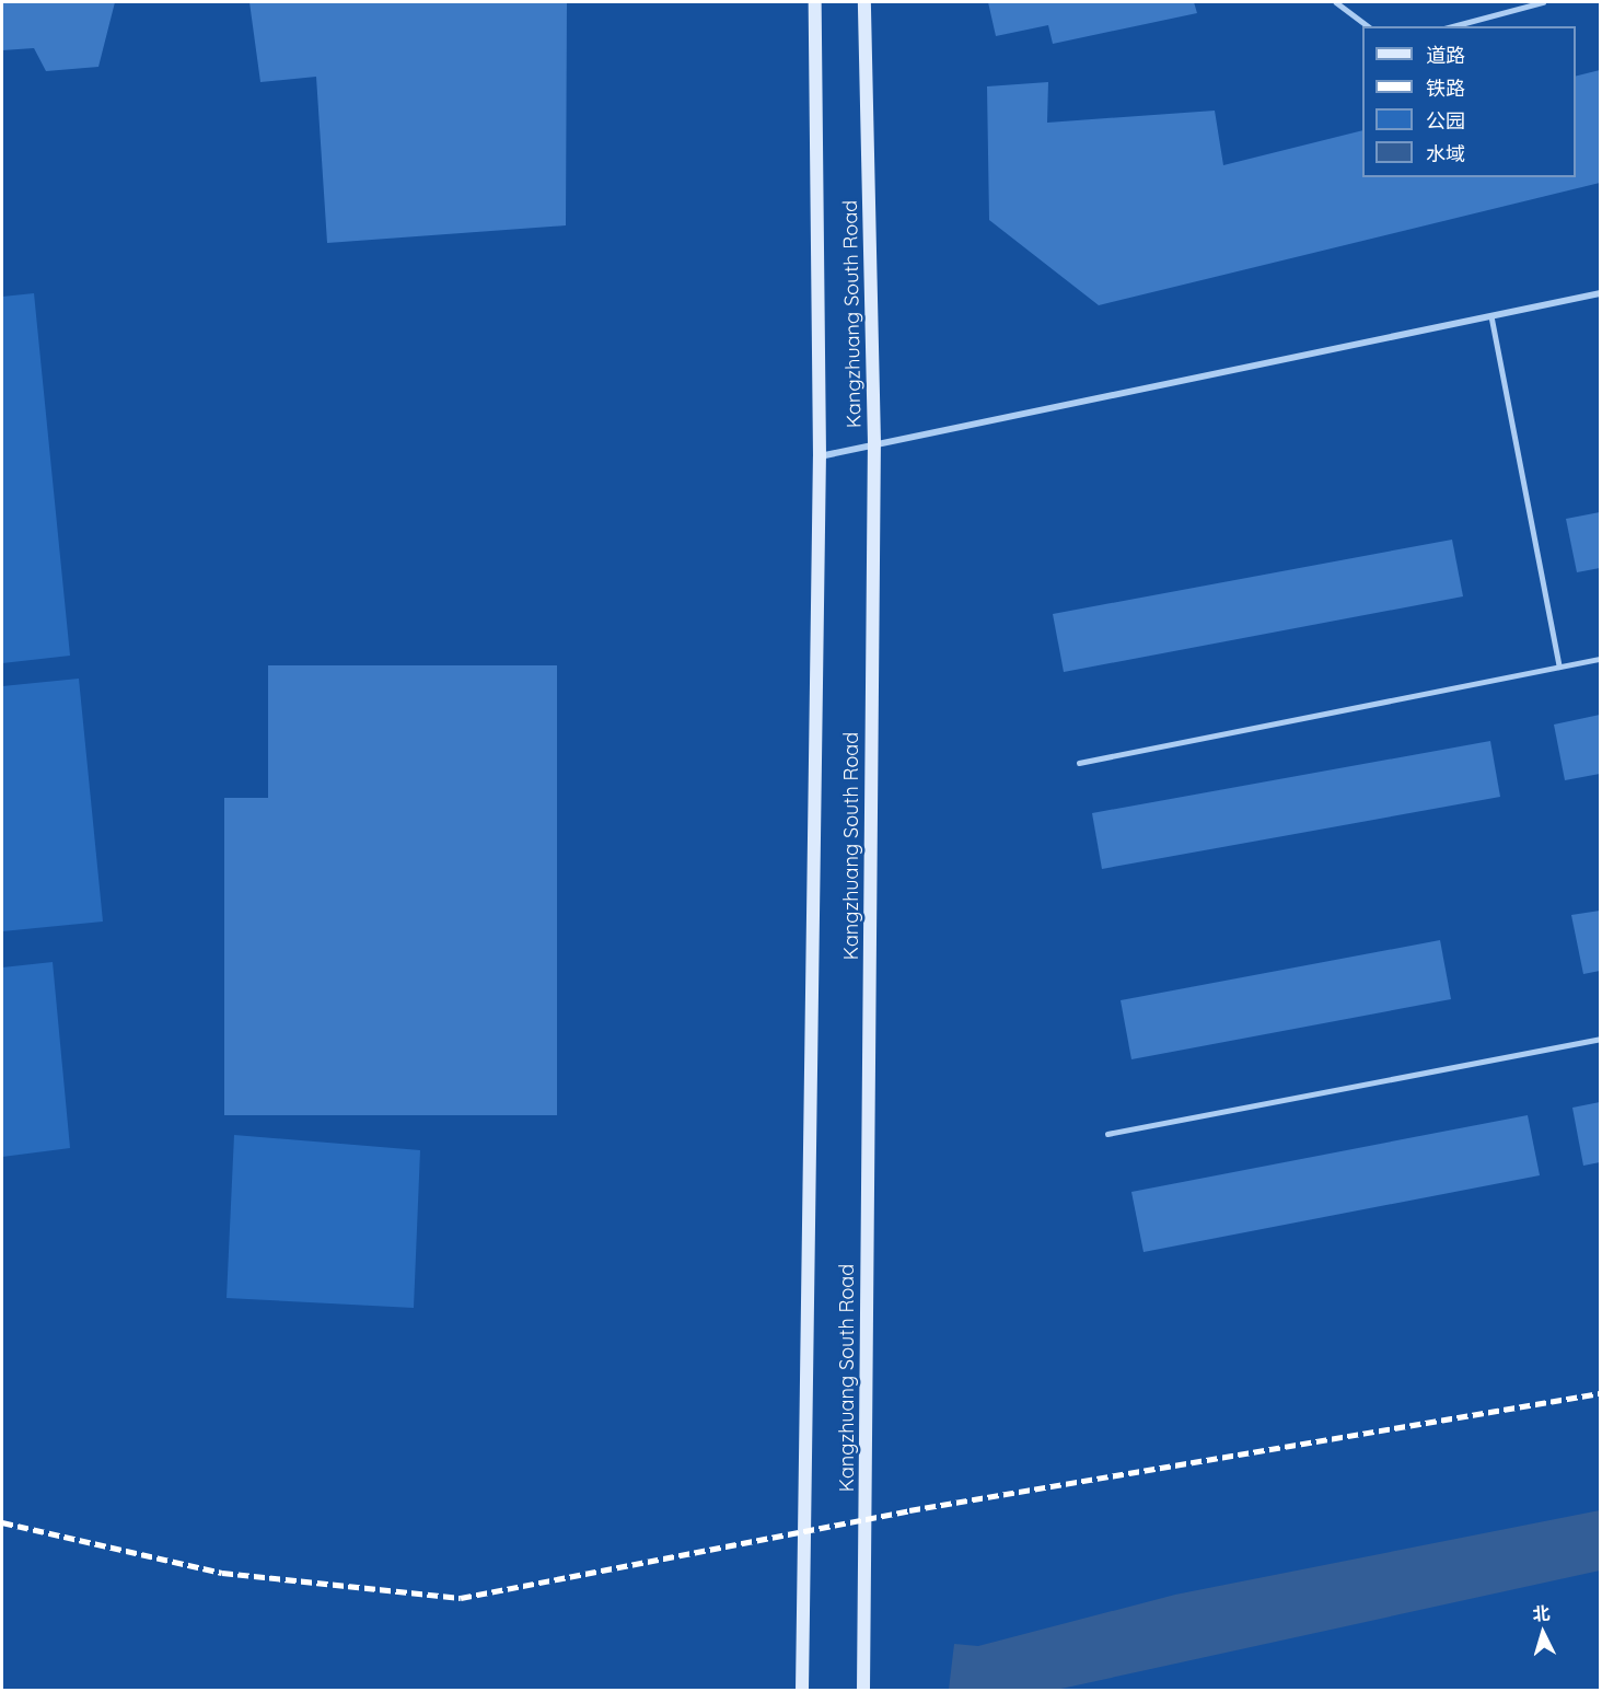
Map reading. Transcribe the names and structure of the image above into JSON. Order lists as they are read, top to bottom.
{
  "streets": {
    "main road": ["Kangzhuang South Road"]
  },
  "legend": [
    "道路",
    "铁路",
    "公园",
    "水域"
  ],
  "north": "top"
}
